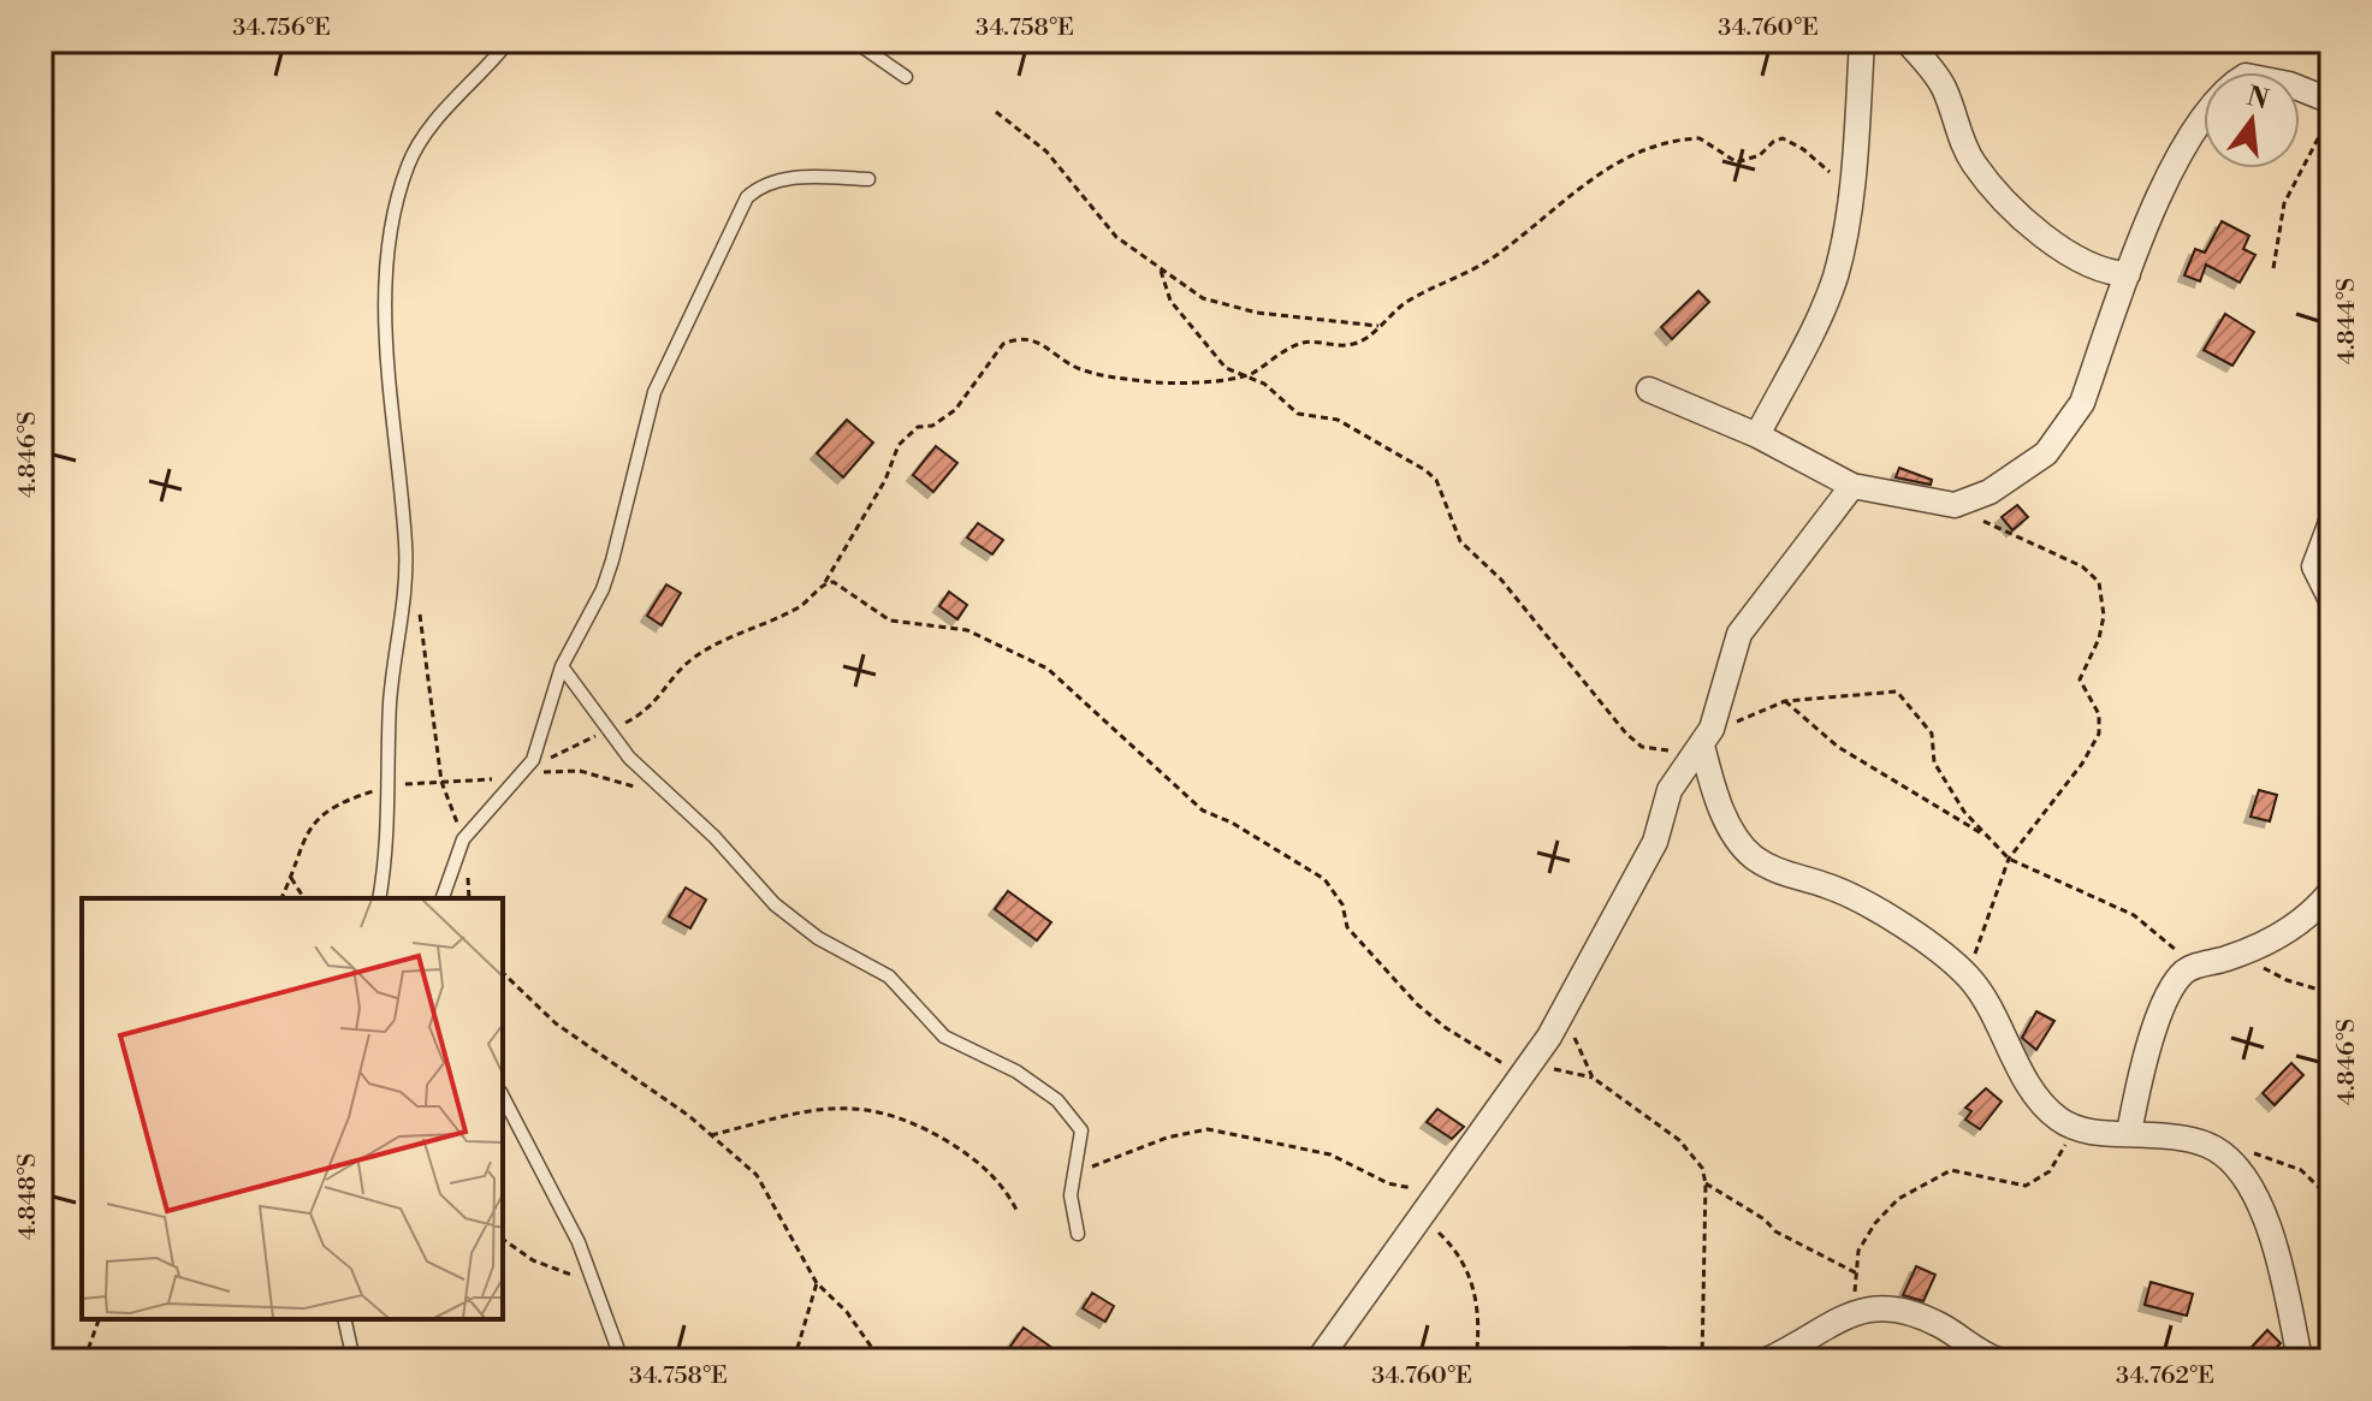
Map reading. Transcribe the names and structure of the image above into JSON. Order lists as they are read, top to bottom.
{
  "north": "top",
  "coordinates": [
    "34.756°E",
    "34.758°E",
    "34.760°E",
    "4.844°S",
    "4.846°S",
    "4.848°S",
    "34.762°E"
  ]
}
